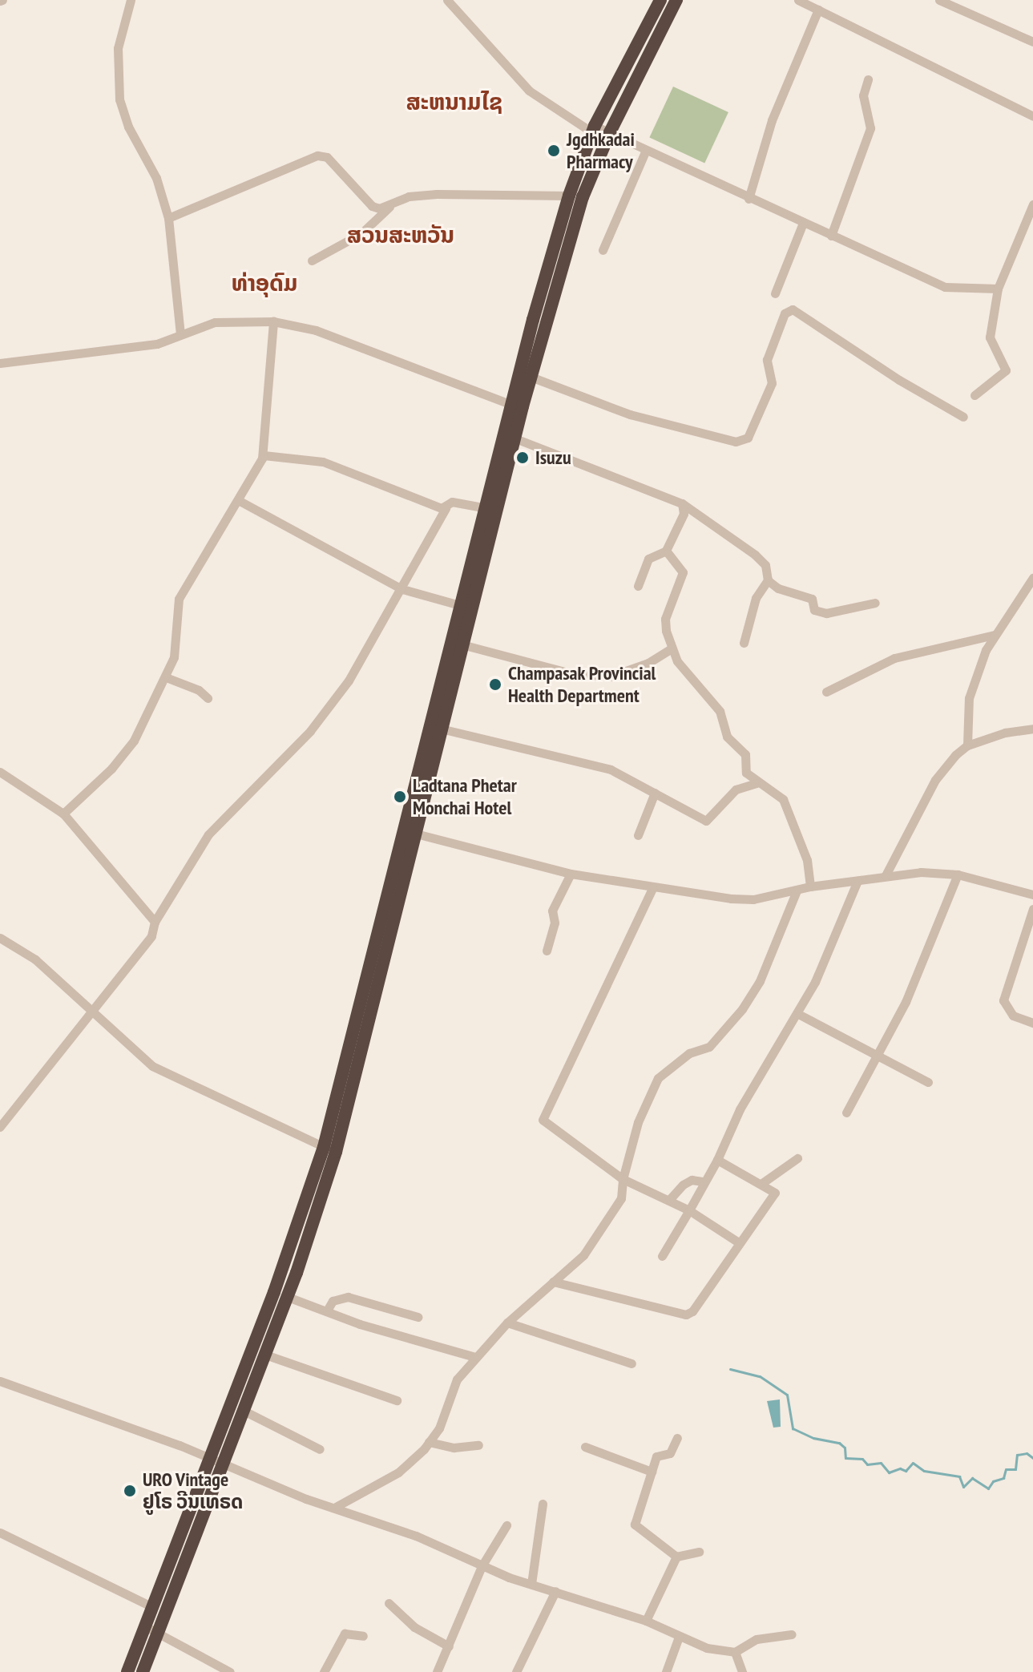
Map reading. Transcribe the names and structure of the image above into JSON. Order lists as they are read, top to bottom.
{
  "districts": ["ສະຫນາມໄຊ", "ສວນສະຫວັນ", "ທ່າອຸດົມ"],
  "places": [
    "Jgdhkadai Pharmacy",
    "Isuzu",
    "Champasak Provincial Health Department",
    "Ladtana Phetar Monchai Hotel",
    "URO Vintage ຢູໂຣ ວີນເທຣດ"
  ]
}
